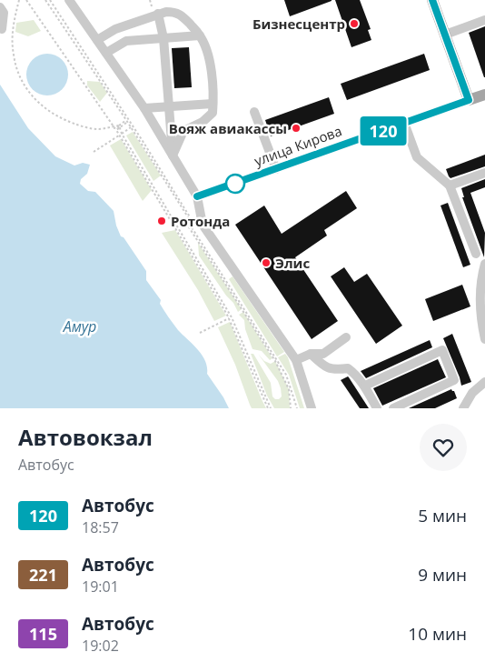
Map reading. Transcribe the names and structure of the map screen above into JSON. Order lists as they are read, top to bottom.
{
  "streets": {
    "main road": ["улица Кирова"]
  },
  "water": ["Амур"],
  "places": [
    "Бизнесцентр",
    "Вояж авиакассы",
    "Ротонда",
    "Элис"
  ],
  "lines": ["bus line 120"],
  "page": {
    "on_map": "120",
    "heading": ["Автовокзал", "Автобус"],
    "list": [
      {
        "mark": "120",
        "name": "Автобус",
        "note": "18:57",
        "value": "5 мин"
      },
      {
        "mark": "221",
        "name": "Автобус",
        "note": "19:01",
        "value": "9 мин"
      },
      {
        "mark": "115",
        "name": "Автобус",
        "note": "19:02",
        "value": "10 мин"
      }
    ]
  }
}
